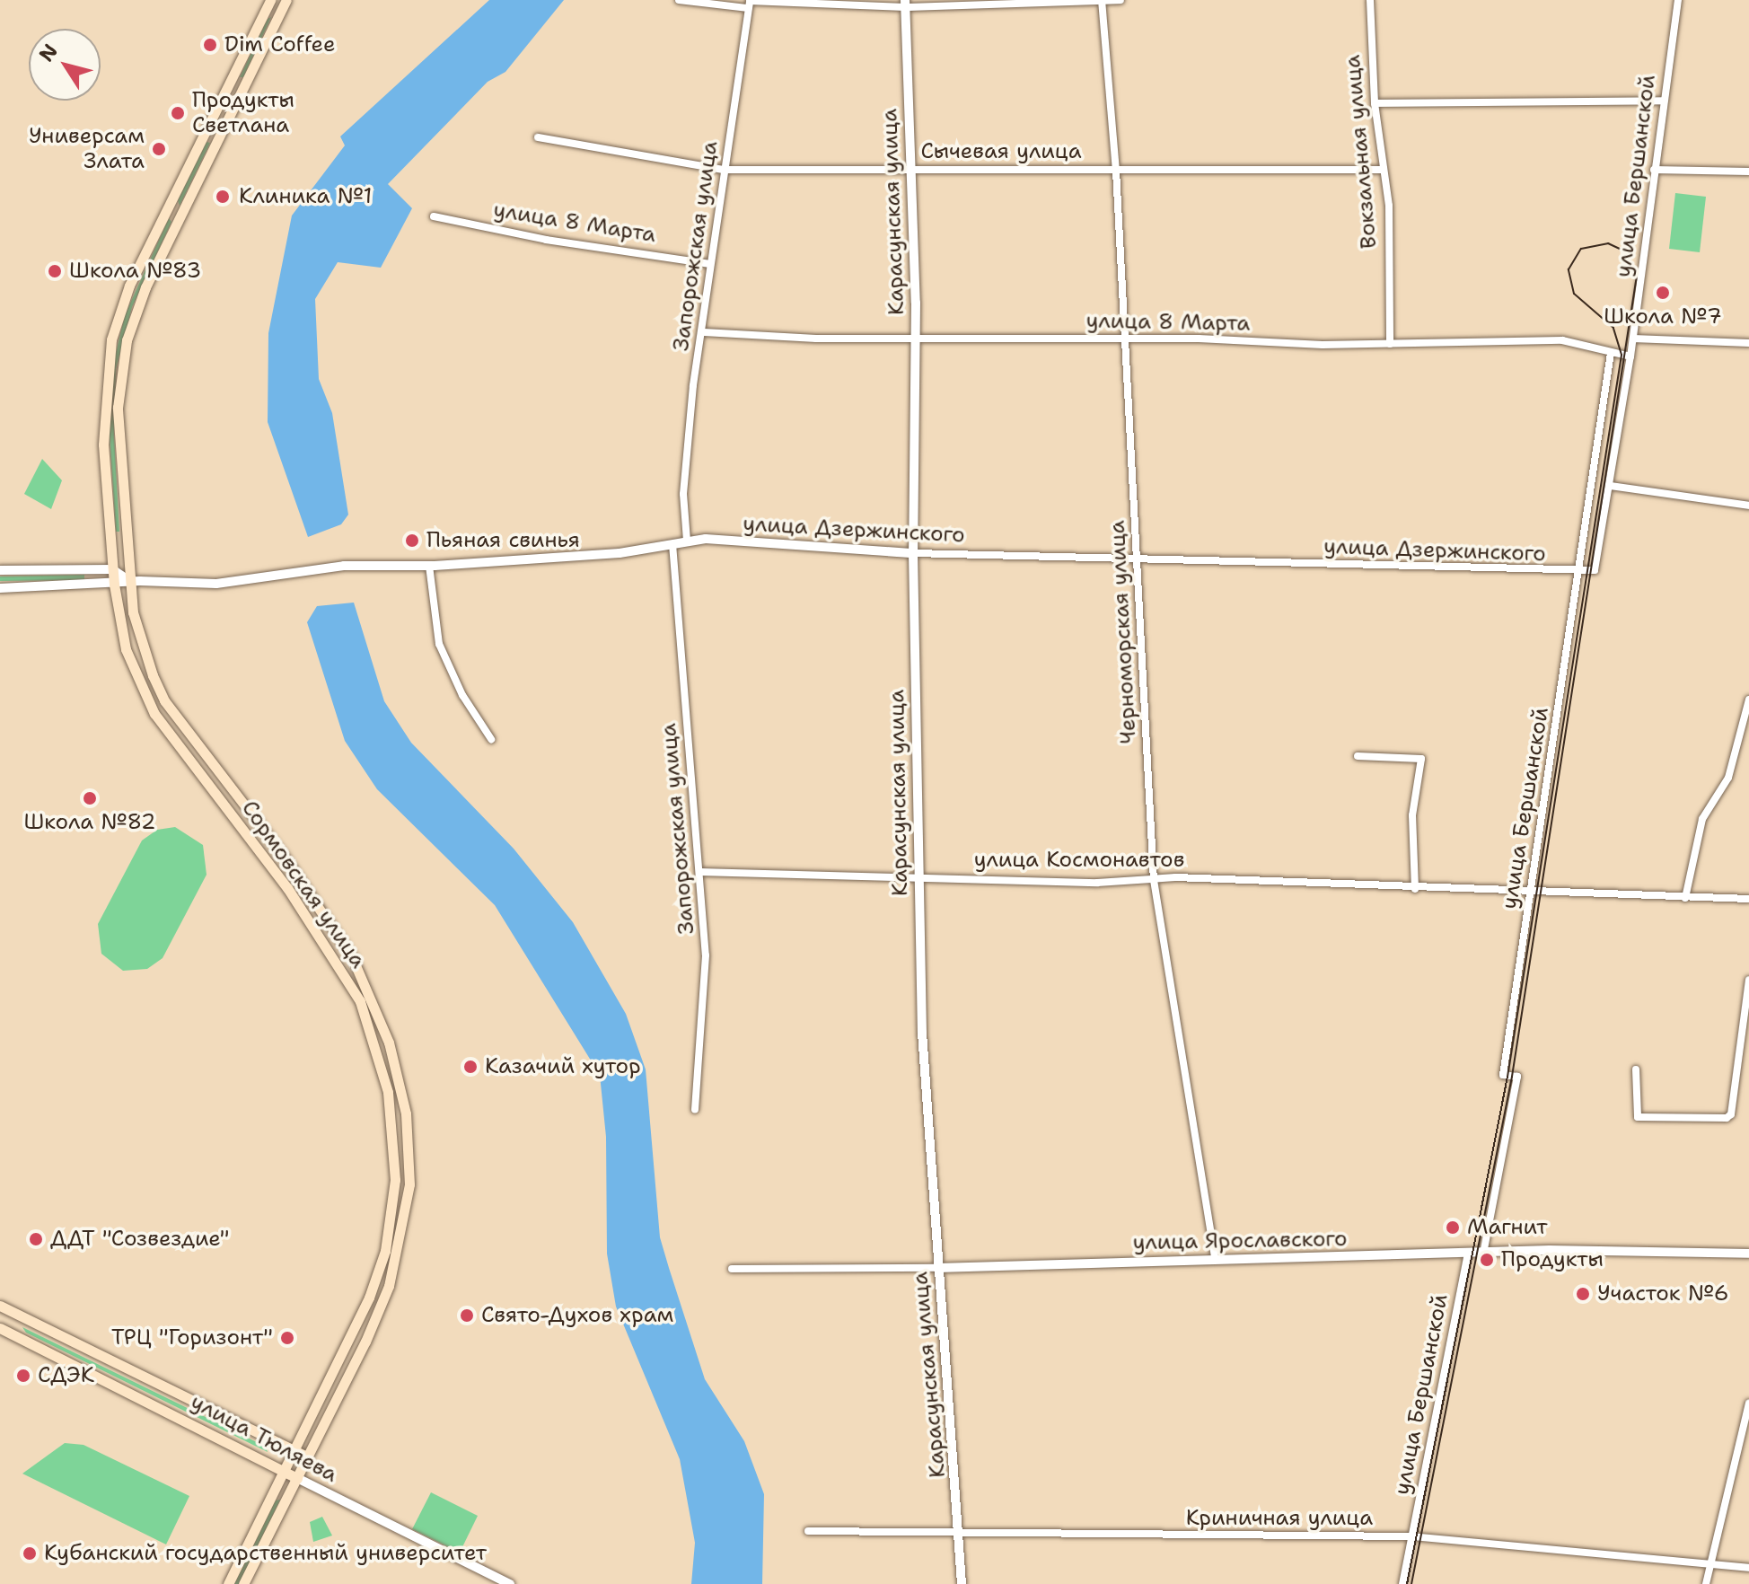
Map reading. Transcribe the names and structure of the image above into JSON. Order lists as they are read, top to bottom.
{
  "streets": {
    "main road": ["Сормовская улица", "улица Тюляева"],
    "street": [
      "Сычевая улица",
      "Вокзальная улица",
      "улица Бершанской",
      "Карасунская улица",
      "улица 8 Марта",
      "Запорожская улица",
      "улица Дзержинского",
      "Черноморская улица",
      "улица Космонавтов",
      "улица Ярославского",
      "Криничная улица"
    ]
  },
  "crossings": [
    ["Сычевая улица", "Вокзальная улица"],
    ["Сычевая улица", "Карасунская улица"],
    ["Сычевая улица", "Запорожская улица"],
    ["Сычевая улица", "Черноморская улица"],
    ["Вокзальная улица", "улица 8 Марта"],
    ["улица Бершанской", "улица 8 Марта"],
    ["улица Бершанской", "улица Дзержинского"],
    ["улица Бершанской", "улица Космонавтов"],
    ["улица Бершанской", "улица Ярославского"],
    ["улица Бершанской", "Криничная улица"],
    ["Карасунская улица", "улица 8 Марта"],
    ["Карасунская улица", "улица Дзержинского"],
    ["Карасунская улица", "улица Космонавтов"],
    ["Карасунская улица", "улица Ярославского"],
    ["Карасунская улица", "Криничная улица"],
    ["улица 8 Марта", "Запорожская улица"],
    ["улица 8 Марта", "Черноморская улица"],
    ["Запорожская улица", "улица Дзержинского"],
    ["Запорожская улица", "улица Космонавтов"],
    ["улица Дзержинского", "Черноморская улица"],
    ["улица Дзержинского", "Сормовская улица"],
    ["Черноморская улица", "улица Космонавтов"],
    ["Черноморская улица", "улица Ярославского"],
    ["Сормовская улица", "улица Тюляева"]
  ],
  "places": [
    "Dim Coffee",
    "Продукты Светлана",
    "Универсам Злата",
    "Клиника №1",
    "Школа №83",
    "Школа №7",
    "Пьяная свинья",
    "Школа №82",
    "Казачий хутор",
    "Магнит",
    "ДДТ \"Созвездие\"",
    "Продукты",
    "Участок №6",
    "Свято-Духов храм",
    "ТРЦ \"Горизонт\"",
    "СДЭК",
    "Кубанский государственный университет"
  ],
  "north": "top left"
}
